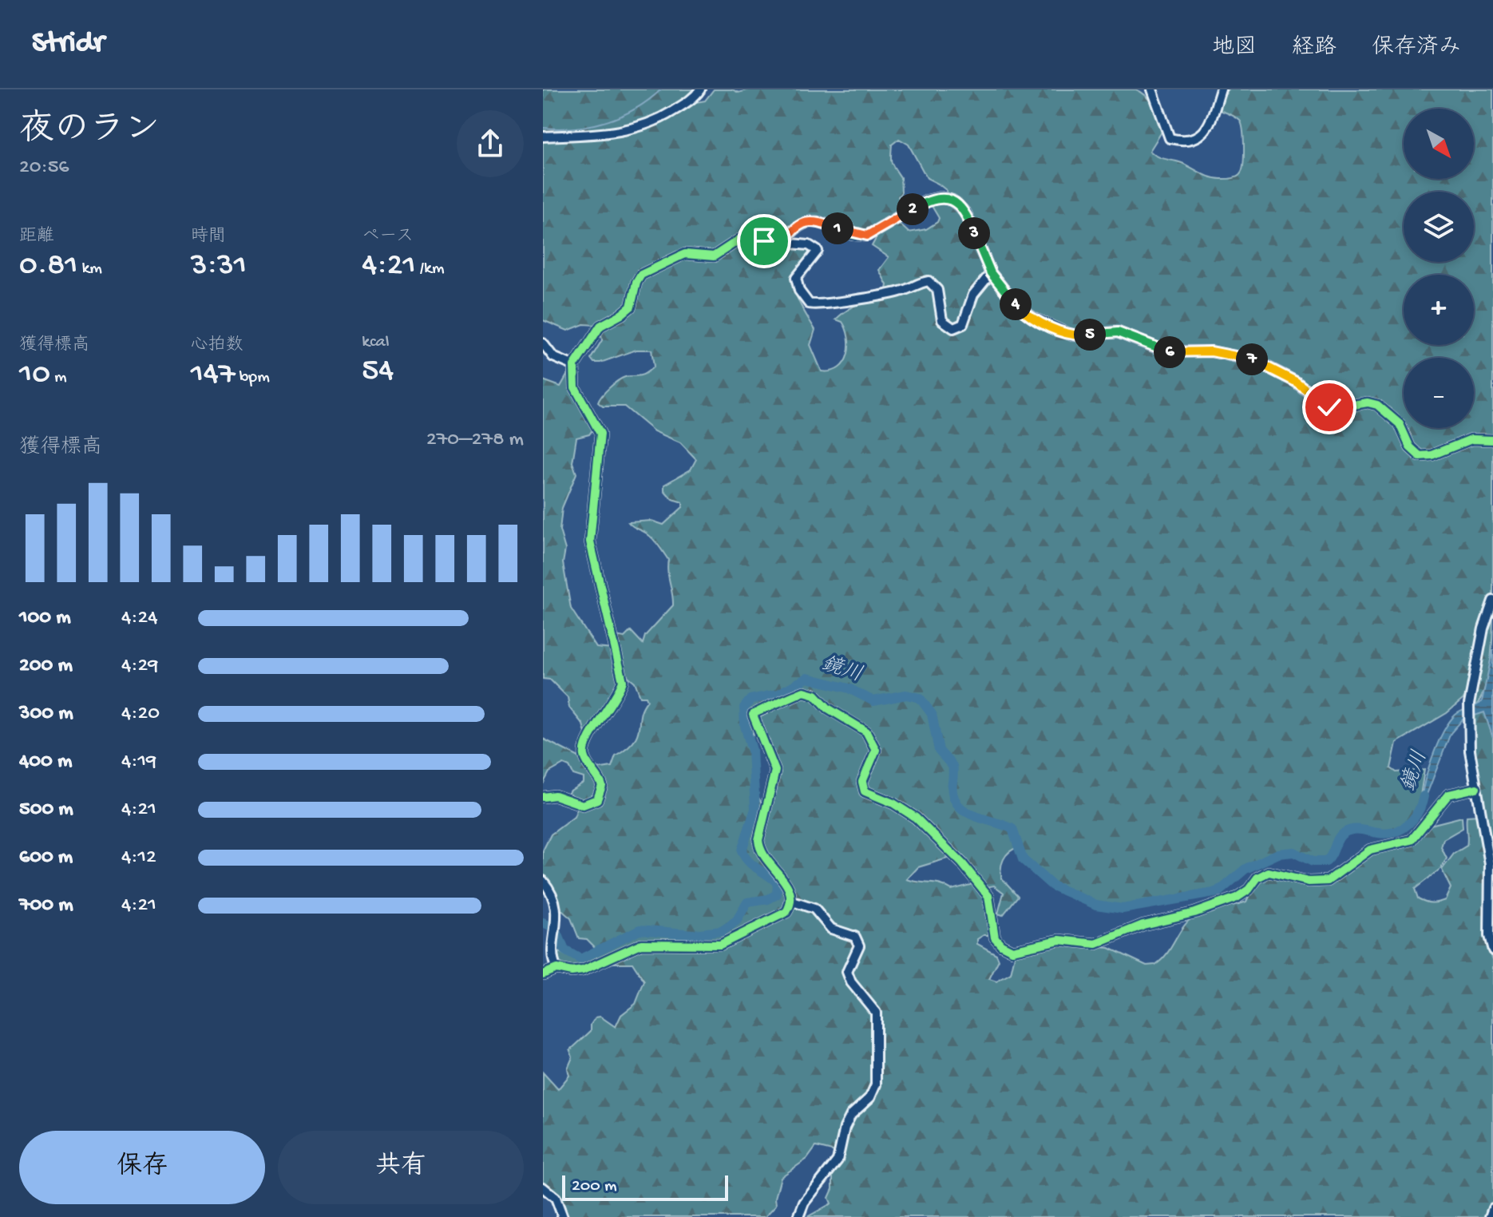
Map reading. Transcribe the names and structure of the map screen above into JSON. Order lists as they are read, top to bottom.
{
  "water": ["鏡川"],
  "scale_bar": "200 m",
  "north": "bottom right",
  "page": {
    "header": "Stridr",
    "nav": ["地図", "経路", "保存済み"],
    "heading": ["夜のラン", "20:56"],
    "map_buttons": ["+", "−"],
    "pins": [
      "2",
      "1",
      "3",
      "4",
      "5",
      "6",
      "7"
    ],
    "stats": [
      ["距離", "0.81 km"],
      ["時間", "3:31"],
      ["ペース", "4:21 /km"],
      ["獲得標高", "10 m"],
      ["心拍数", "147 bpm"],
      ["kcal", "54"]
    ],
    "chart": ["獲得標高", "270–278 m"],
    "list": [
      {
        "name": "100 m",
        "note": "4:24"
      },
      {
        "name": "200 m",
        "note": "4:29"
      },
      {
        "name": "300 m",
        "note": "4:20"
      },
      {
        "name": "400 m",
        "note": "4:19"
      },
      {
        "name": "500 m",
        "note": "4:21"
      },
      {
        "name": "600 m",
        "note": "4:12"
      },
      {
        "name": "700 m",
        "note": "4:21"
      }
    ],
    "buttons": ["保存", "共有"],
    "scale": "200 m"
  }
}
